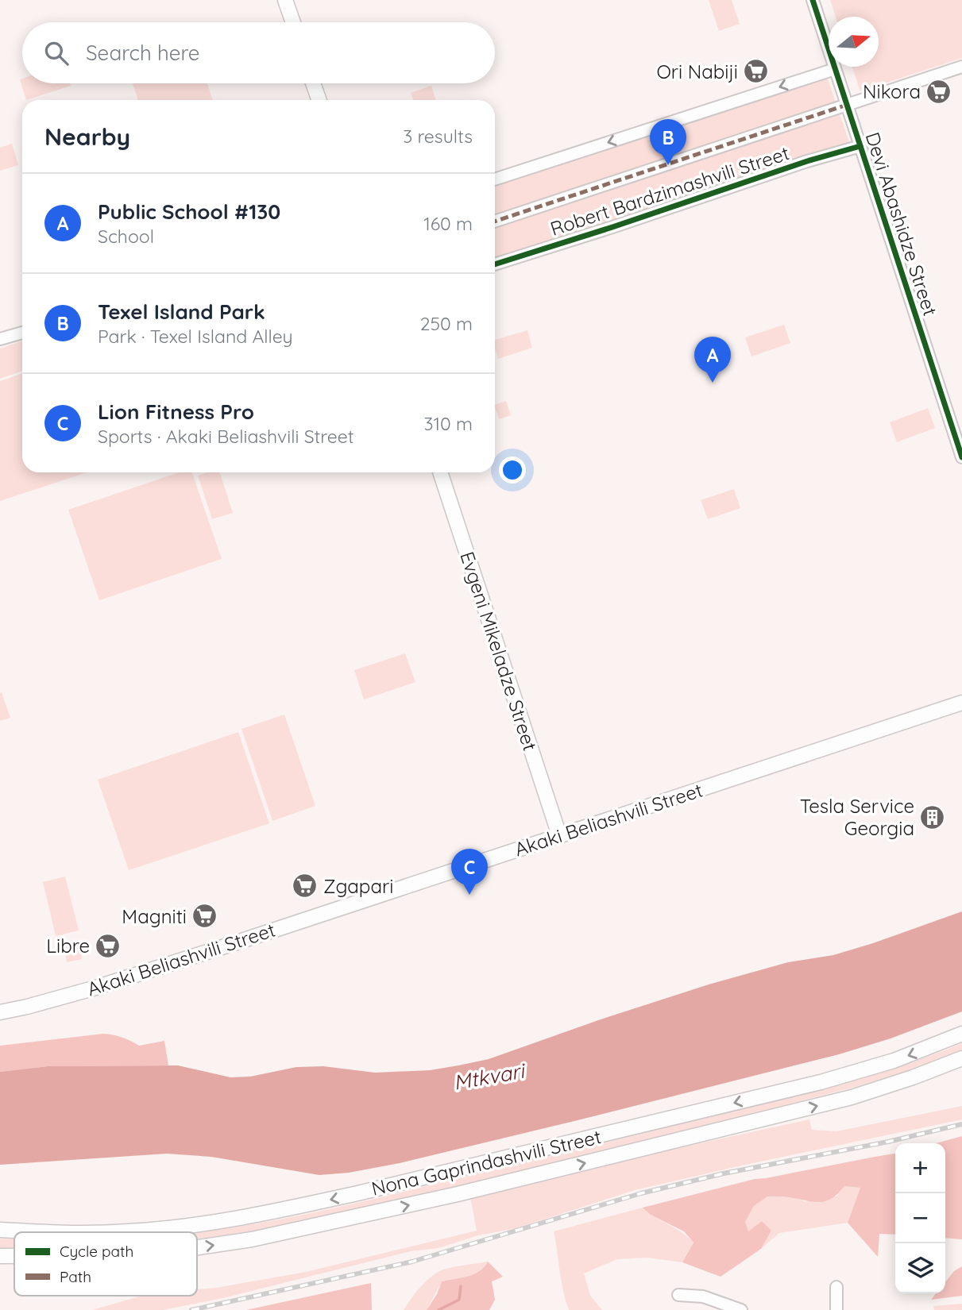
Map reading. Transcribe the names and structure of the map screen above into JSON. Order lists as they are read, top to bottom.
{
  "streets": {
    "main road": ["Evgeni Mikeladze Street", "Akaki Beliashvili Street", "Nona Gaprindashvili Street"],
    "street": ["Robert Bardzimashvili Street", "Devi Abashidze Street"]
  },
  "crossings": [
    ["Robert Bardzimashvili Street", "Devi Abashidze Street"],
    ["Evgeni Mikeladze Street", "Akaki Beliashvili Street"]
  ],
  "water": ["Mtkvari"],
  "places": {
    "supermarket": [
      "Ori Nabiji",
      "Nikora",
      "Zgapari",
      "Magniti",
      "Libre"
    ],
    "building": ["Tesla Service Georgia"]
  },
  "legend": ["Cycle path", "Path"],
  "north": "right",
  "page": {
    "search": "Search here",
    "heading": ["Nearby", "3 results"],
    "pins": ["B", "A", "C"],
    "list": [
      {
        "mark": "A",
        "name": "Public School #130",
        "note": "School",
        "value": "160 m"
      },
      {
        "mark": "B",
        "name": "Texel Island Park",
        "note": "Park · Texel Island Alley",
        "value": "250 m"
      },
      {
        "mark": "C",
        "name": "Lion Fitness Pro",
        "note": "Sports · Akaki Beliashvili Street",
        "value": "310 m"
      }
    ],
    "map_buttons": ["+", "−"]
  }
}
